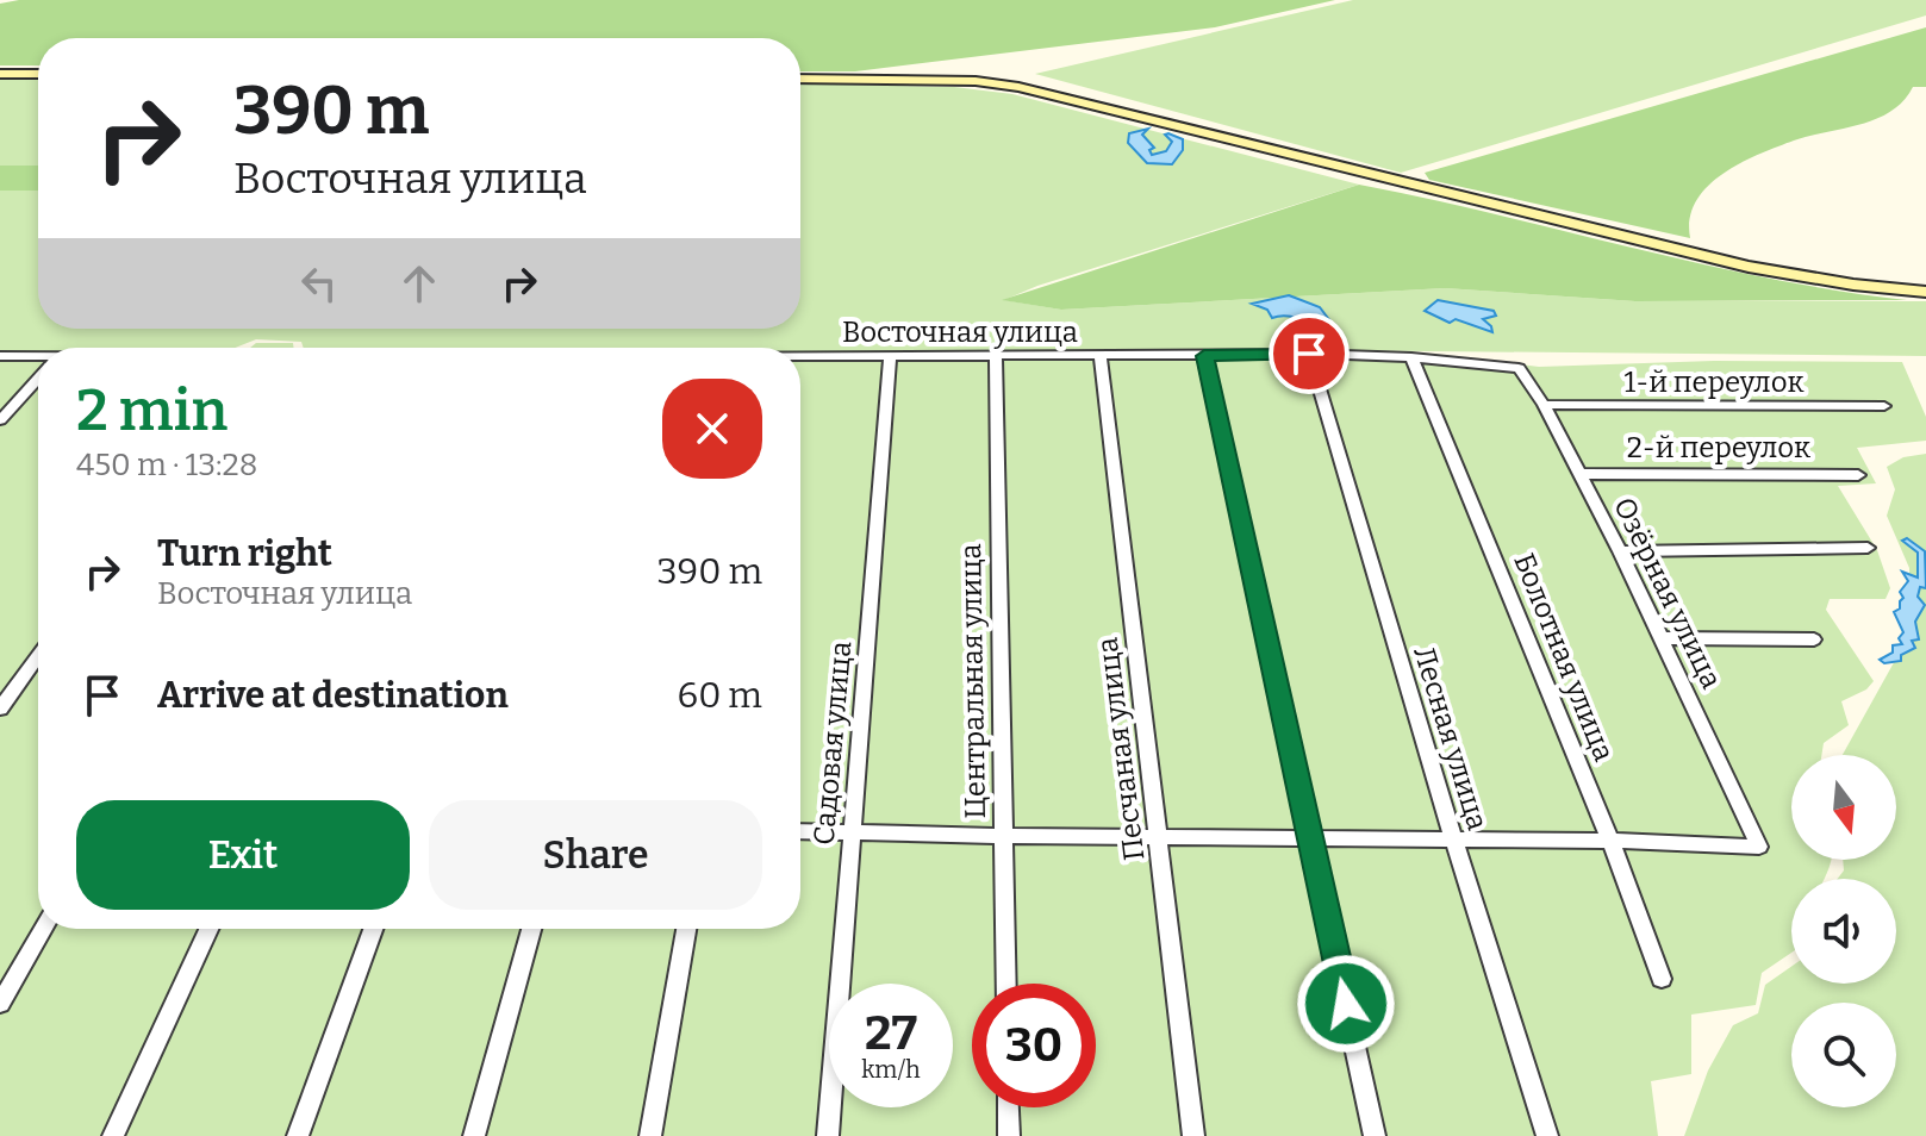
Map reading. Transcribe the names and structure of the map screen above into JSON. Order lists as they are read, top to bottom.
{
  "streets": {
    "street": [
      "Восточная улица",
      "1-й переулок",
      "2-й переулок",
      "Озёрная улица",
      "Болотная улица",
      "Центральная улица",
      "Лесная улица",
      "Садовая улица",
      "Песчаная улица"
    ]
  },
  "crossings": [
    ["Восточная улица", "Озёрная улица"],
    ["Восточная улица", "Болотная улица"],
    ["Восточная улица", "Центральная улица"],
    ["Восточная улица", "Лесная улица"],
    ["Восточная улица", "Садовая улица"],
    ["Восточная улица", "Песчаная улица"],
    ["1-й переулок", "Озёрная улица"],
    ["2-й переулок", "Озёрная улица"],
    ["Озёрная улица", "Болотная улица"]
  ],
  "north": "bottom",
  "page": {
    "turn": ["390 m", "Восточная улица"],
    "heading": ["2 min", "450 m · 13:28"],
    "list": [
      {
        "name": "Turn right",
        "note": "Восточная улица",
        "value": "390 m"
      },
      {
        "name": "Arrive at destination",
        "value": "60 m"
      }
    ],
    "buttons": ["Exit", "Share"],
    "speed": "27 km/h",
    "limit": "30"
  }
}
